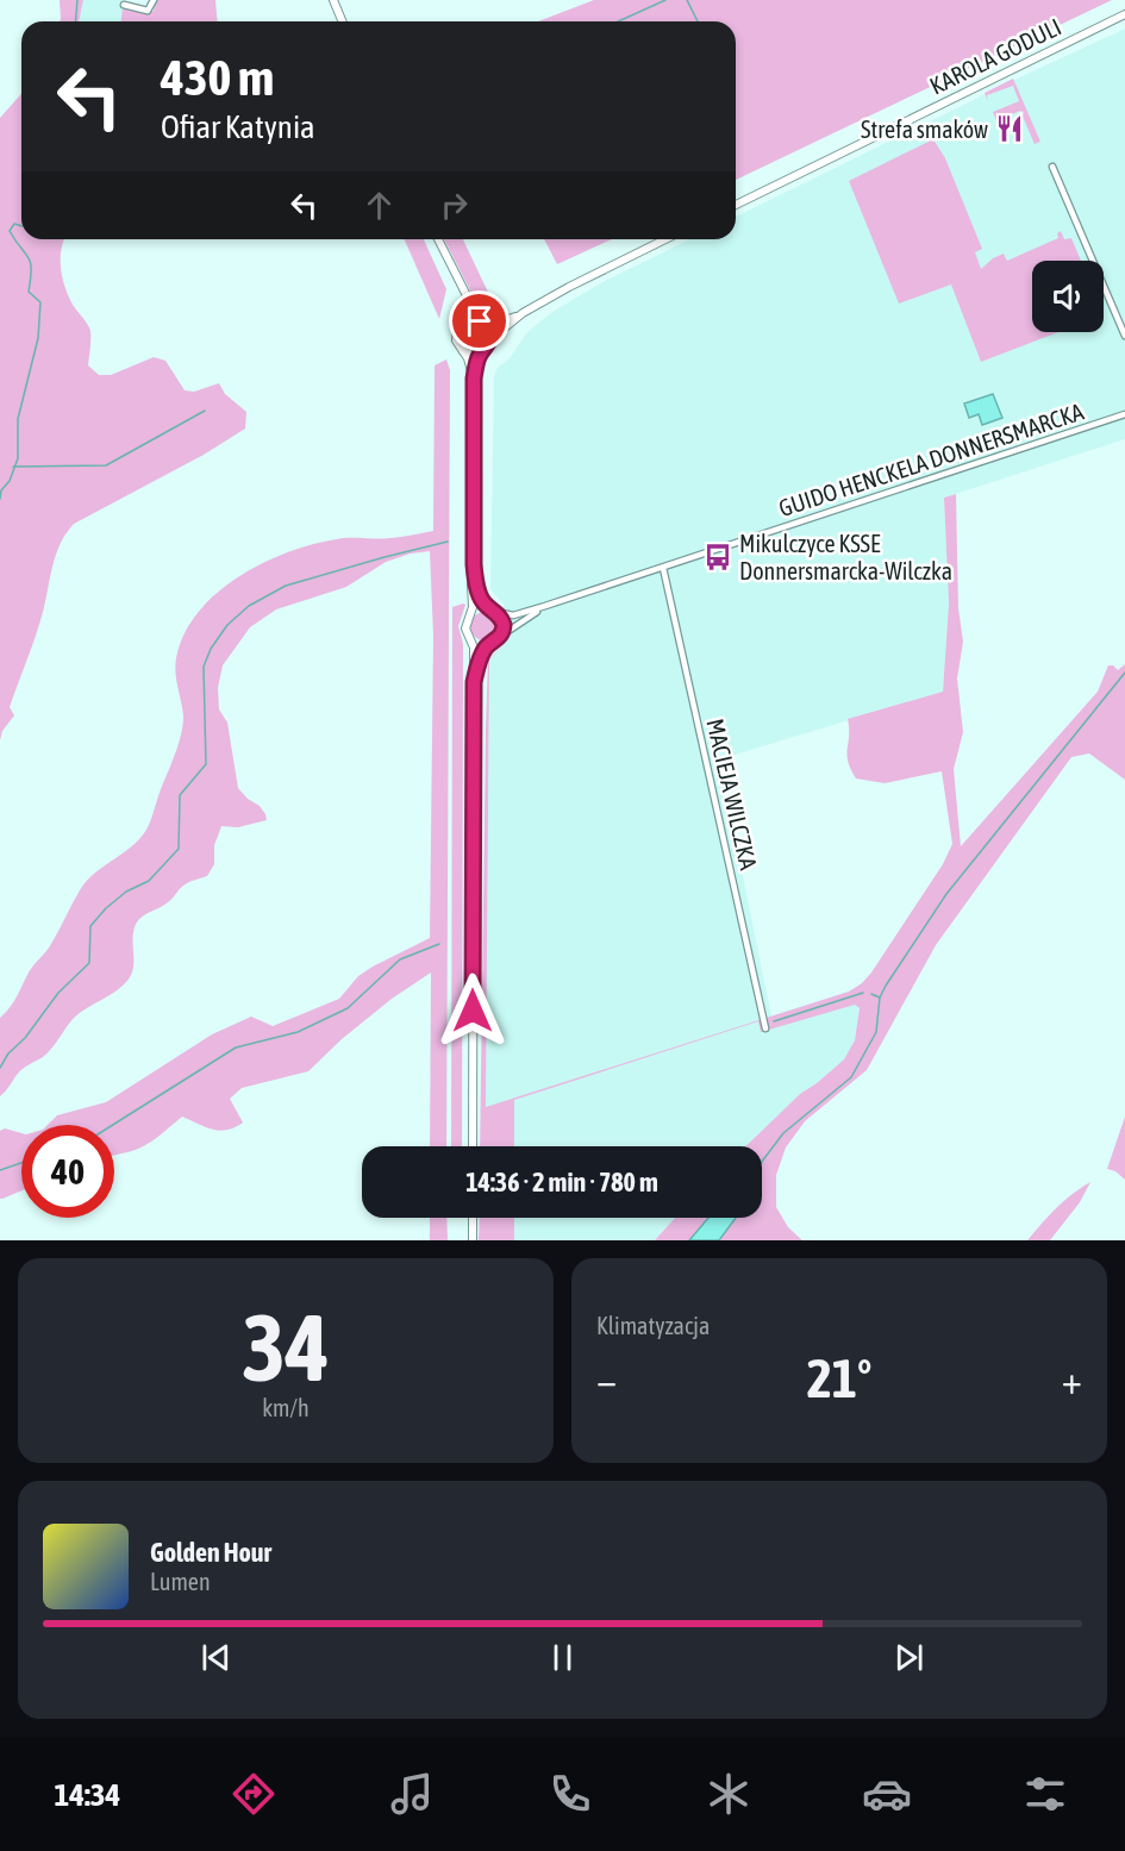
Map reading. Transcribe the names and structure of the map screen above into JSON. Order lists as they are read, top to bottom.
{
  "streets": {
    "street": ["KAROLA GODULI", "GUIDO HENCKELA DONNERSMARCKA", "MACIEJA WILCZKA"]
  },
  "crossings": [
    ["GUIDO HENCKELA DONNERSMARCKA", "MACIEJA WILCZKA"]
  ],
  "places": {
    "restaurant": ["Strefa smaków"],
    "bus stop": ["Mikulczyce KSSE Donnersmarcka-Wilczka"]
  },
  "page": {
    "turn": ["430 m", "Ofiar Katynia"],
    "limit": "40",
    "trip": "14:36 · 2 min · 780 m",
    "tile": [
      ["34", "km/h"],
      "Klimatyzacja"
    ],
    "heat": ["−", "21°", "+"],
    "song": ["Golden Hour", "Lumen"],
    "tabs": "14:34"
  }
}
